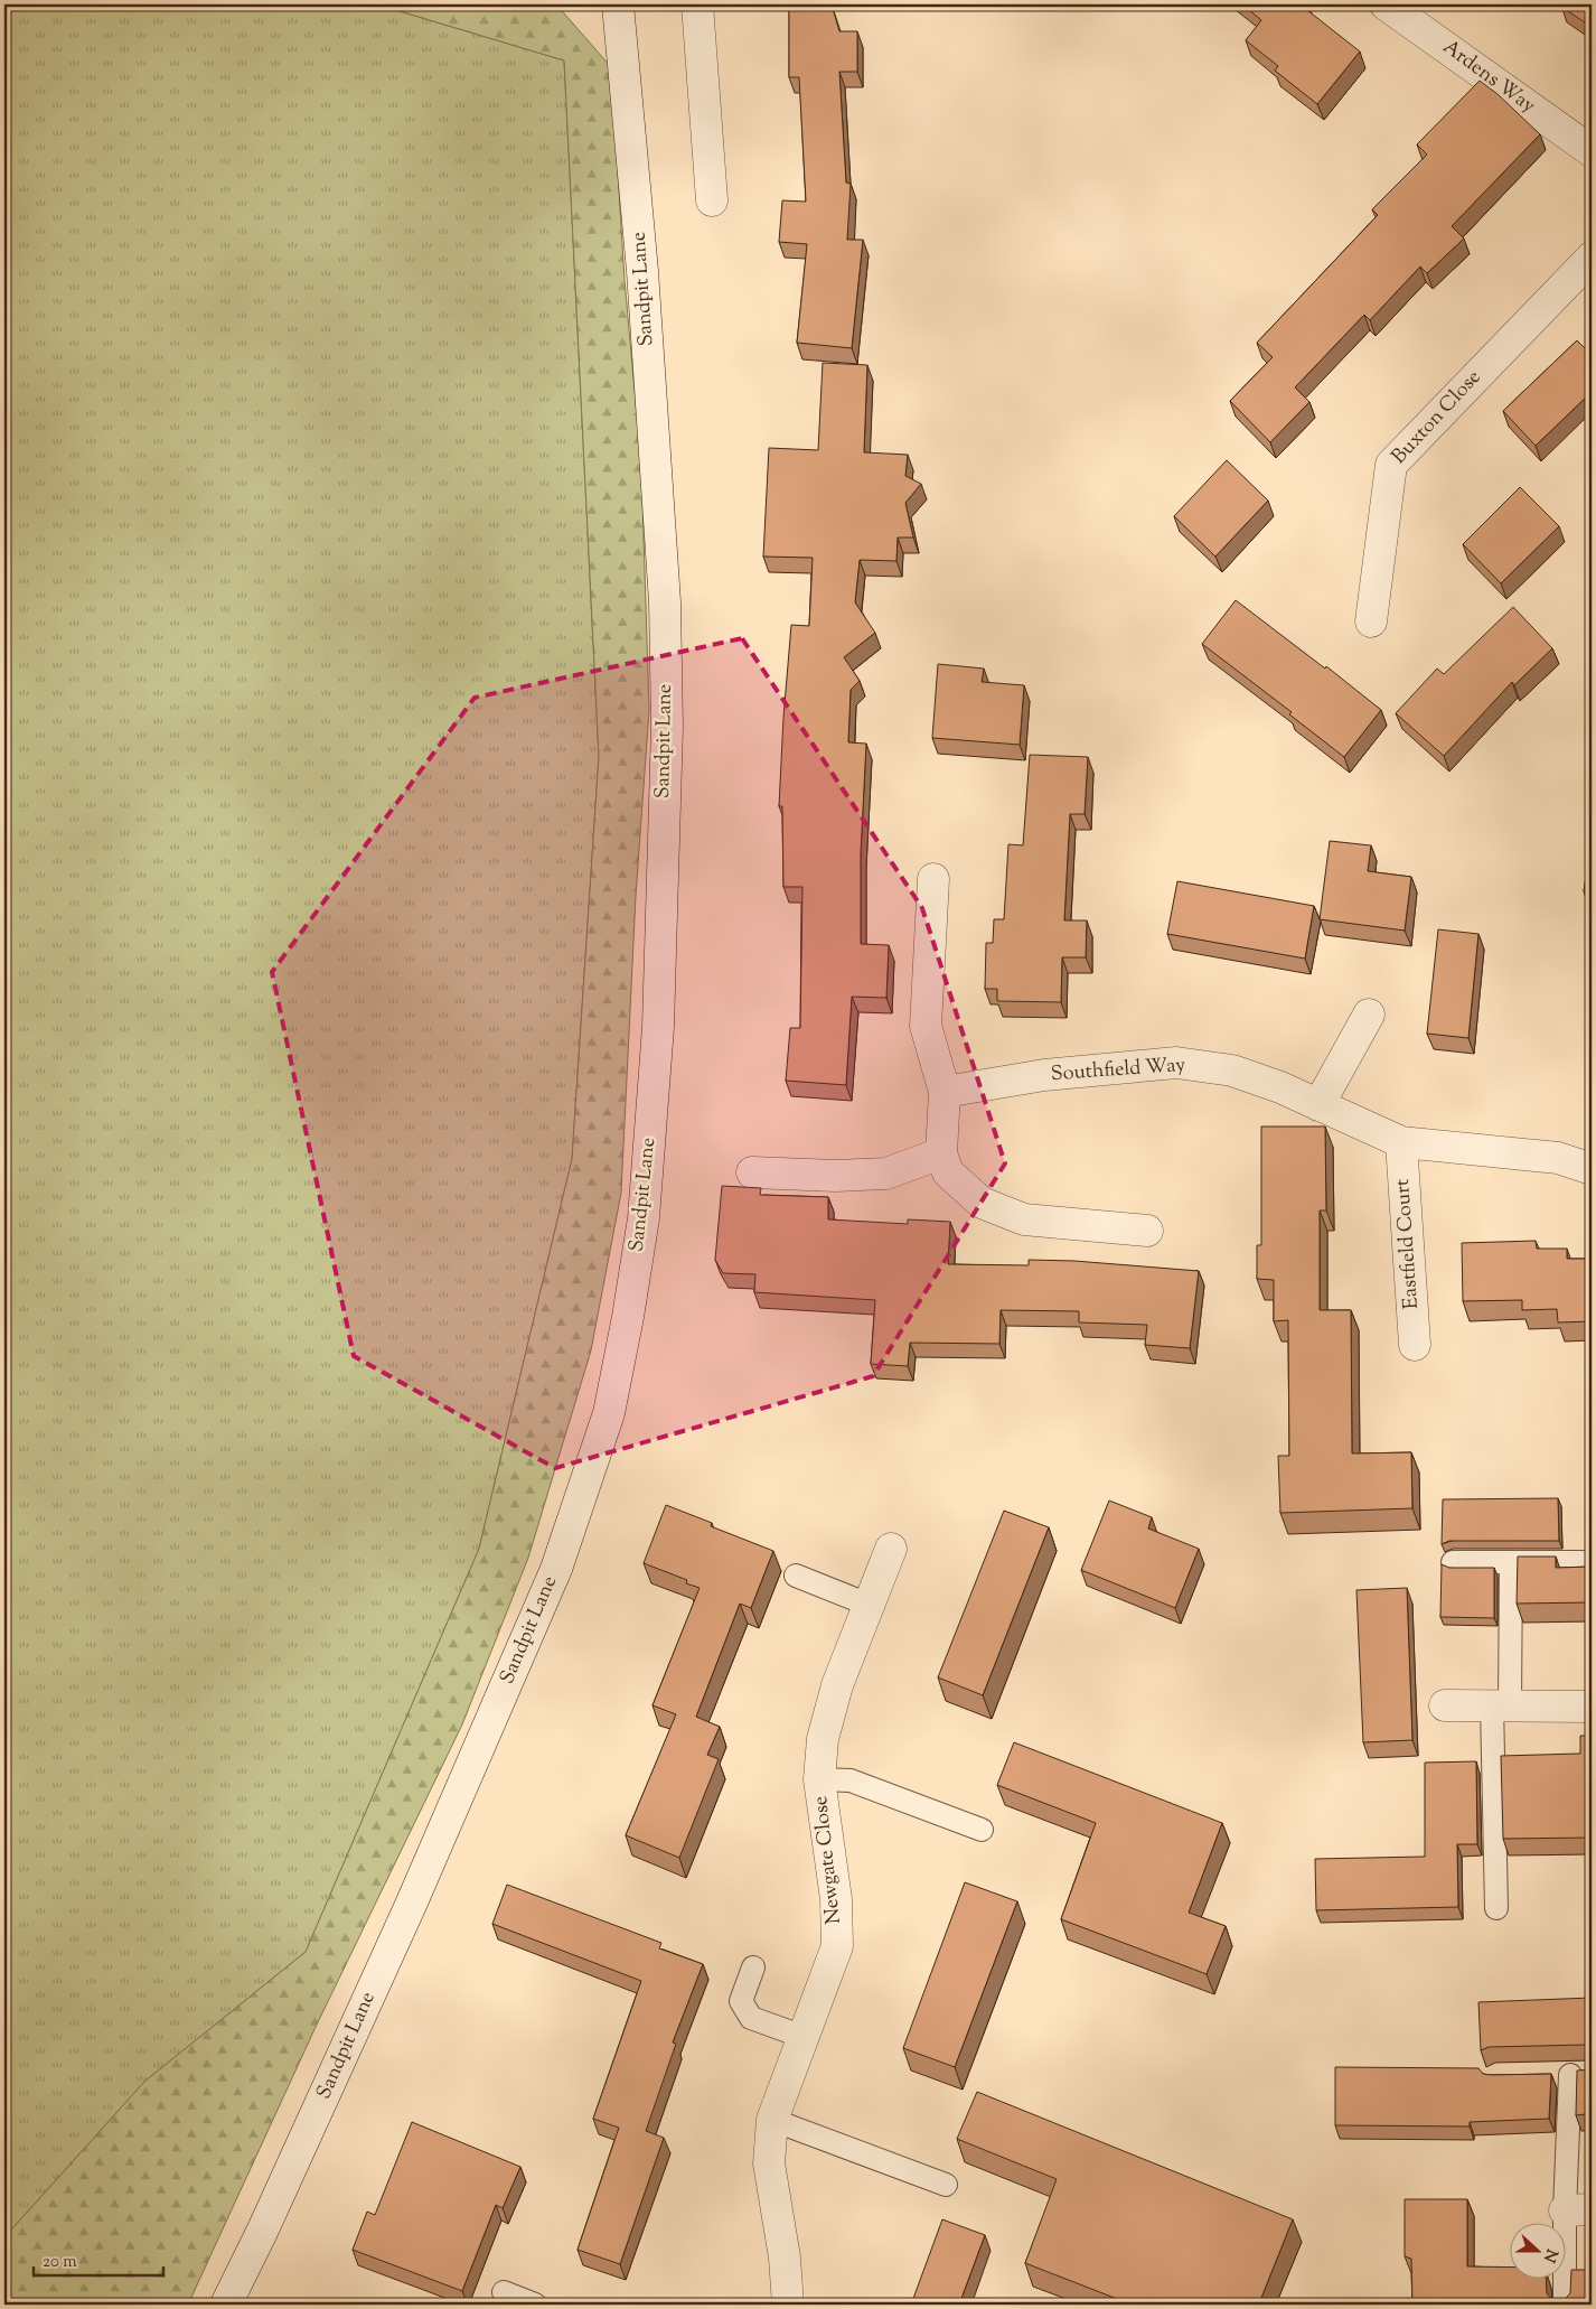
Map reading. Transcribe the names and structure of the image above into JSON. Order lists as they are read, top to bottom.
{
  "streets": {
    "street": [
      "Ardens Way",
      "Sandpit Lane",
      "Buxton Close",
      "Southfield Way",
      "Eastfield Court",
      "Newgate Close"
    ]
  },
  "crossings": [
    ["Southfield Way", "Eastfield Court"]
  ],
  "scale_bar": "20 m",
  "north": "right"
}
